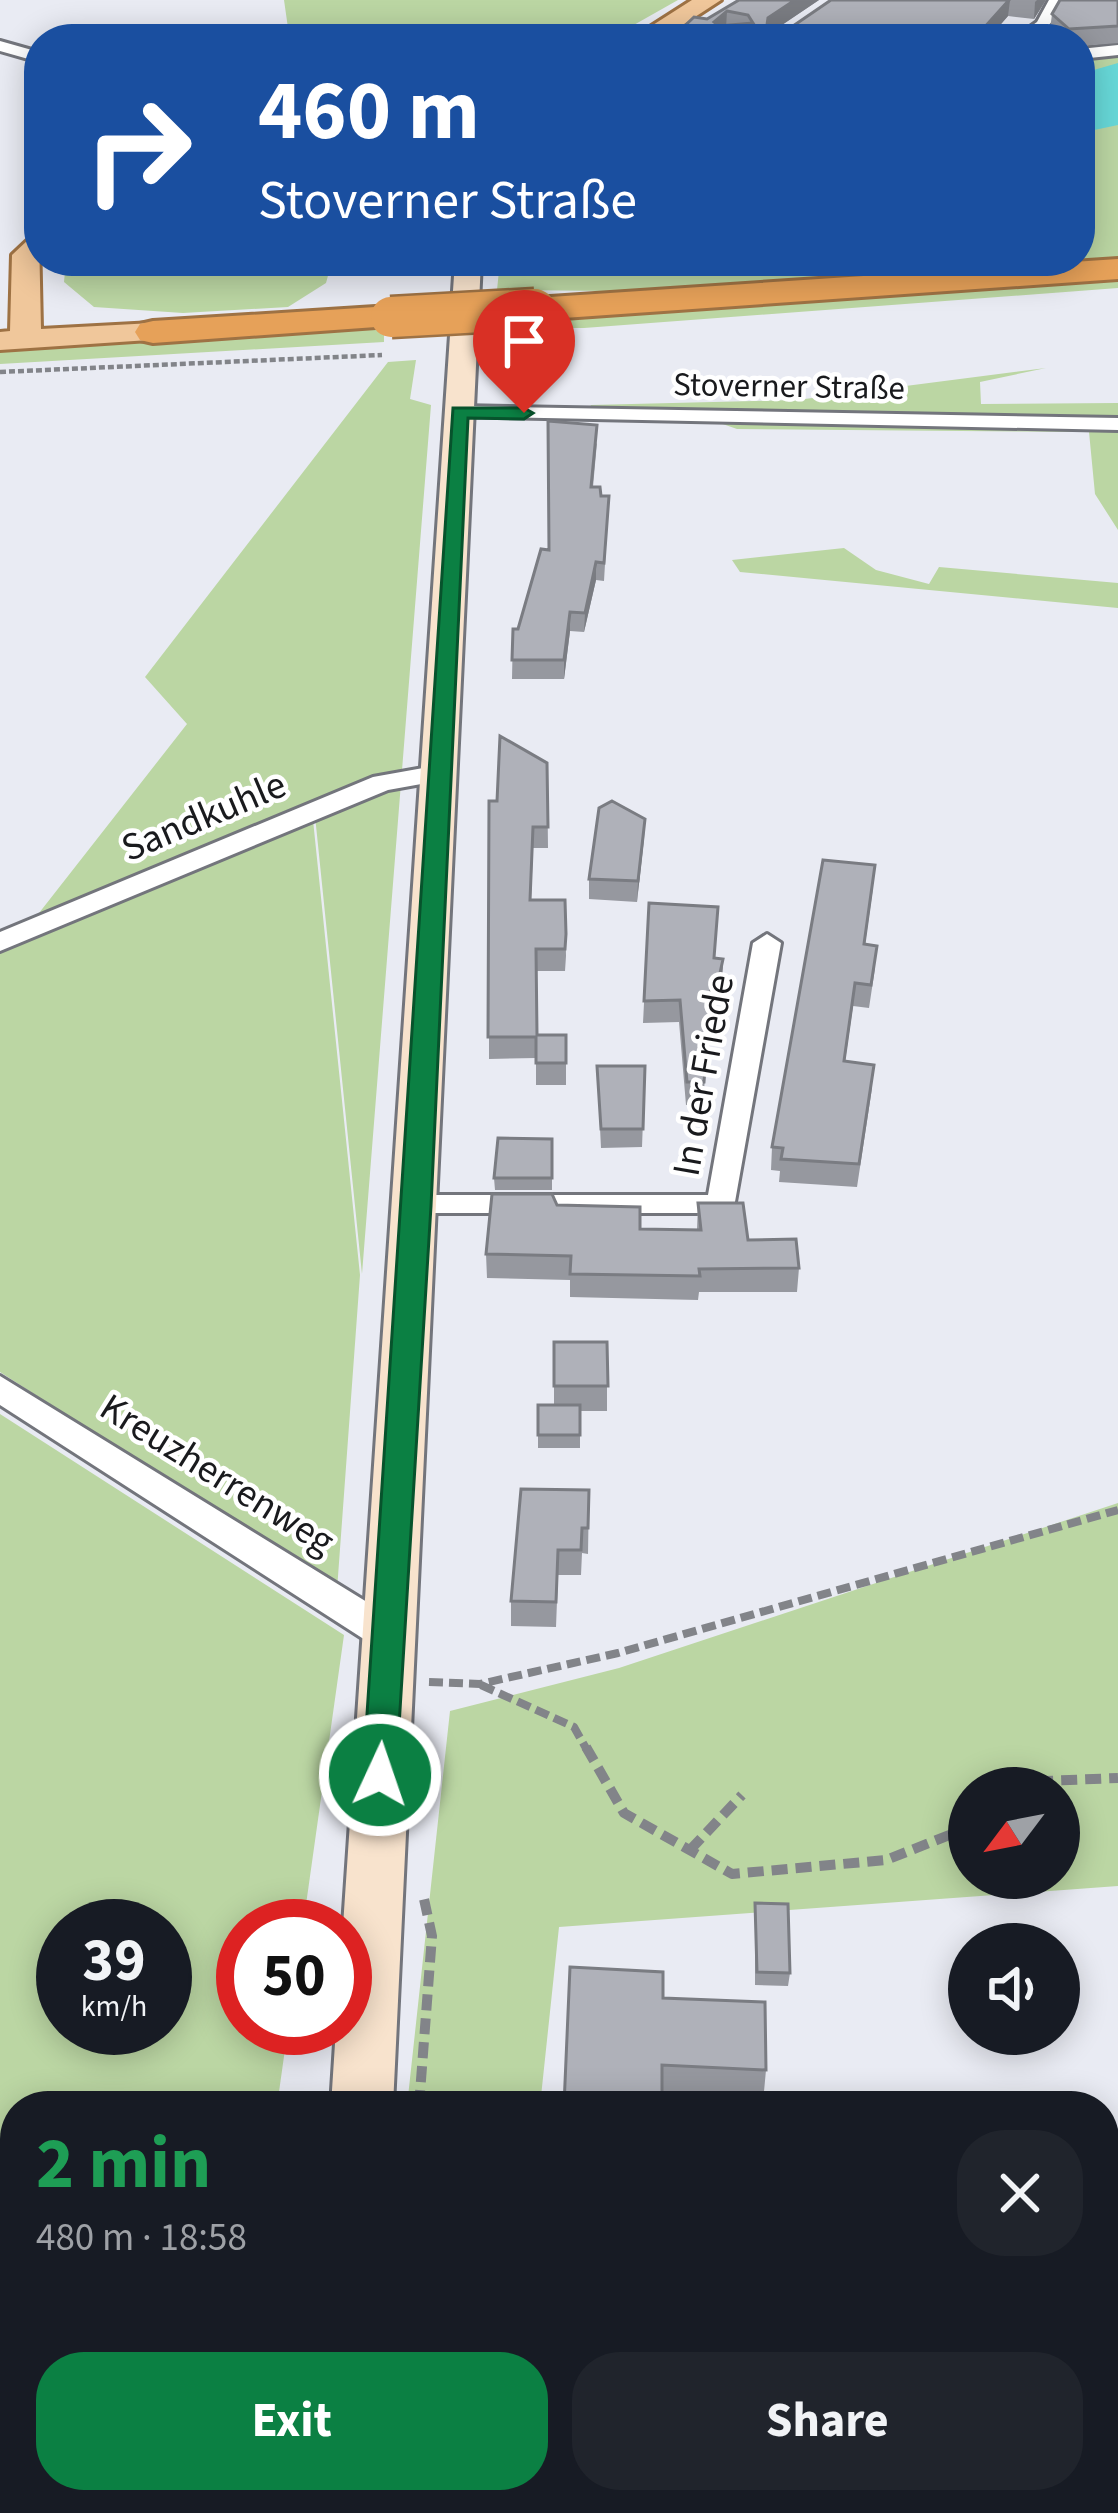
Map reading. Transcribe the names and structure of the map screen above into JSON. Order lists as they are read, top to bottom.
{
  "streets": {
    "street": [
      "Stoverner Straße",
      "Sandkuhle",
      "In der Friede",
      "Kreuzherrenweg"
    ]
  },
  "north": "bottom left",
  "page": {
    "turn": ["460 m", "Stoverner Straße"],
    "speed": "39 km/h",
    "limit": "50",
    "heading": ["2 min", "480 m · 18:58"],
    "buttons": ["Exit", "Share"]
  }
}
